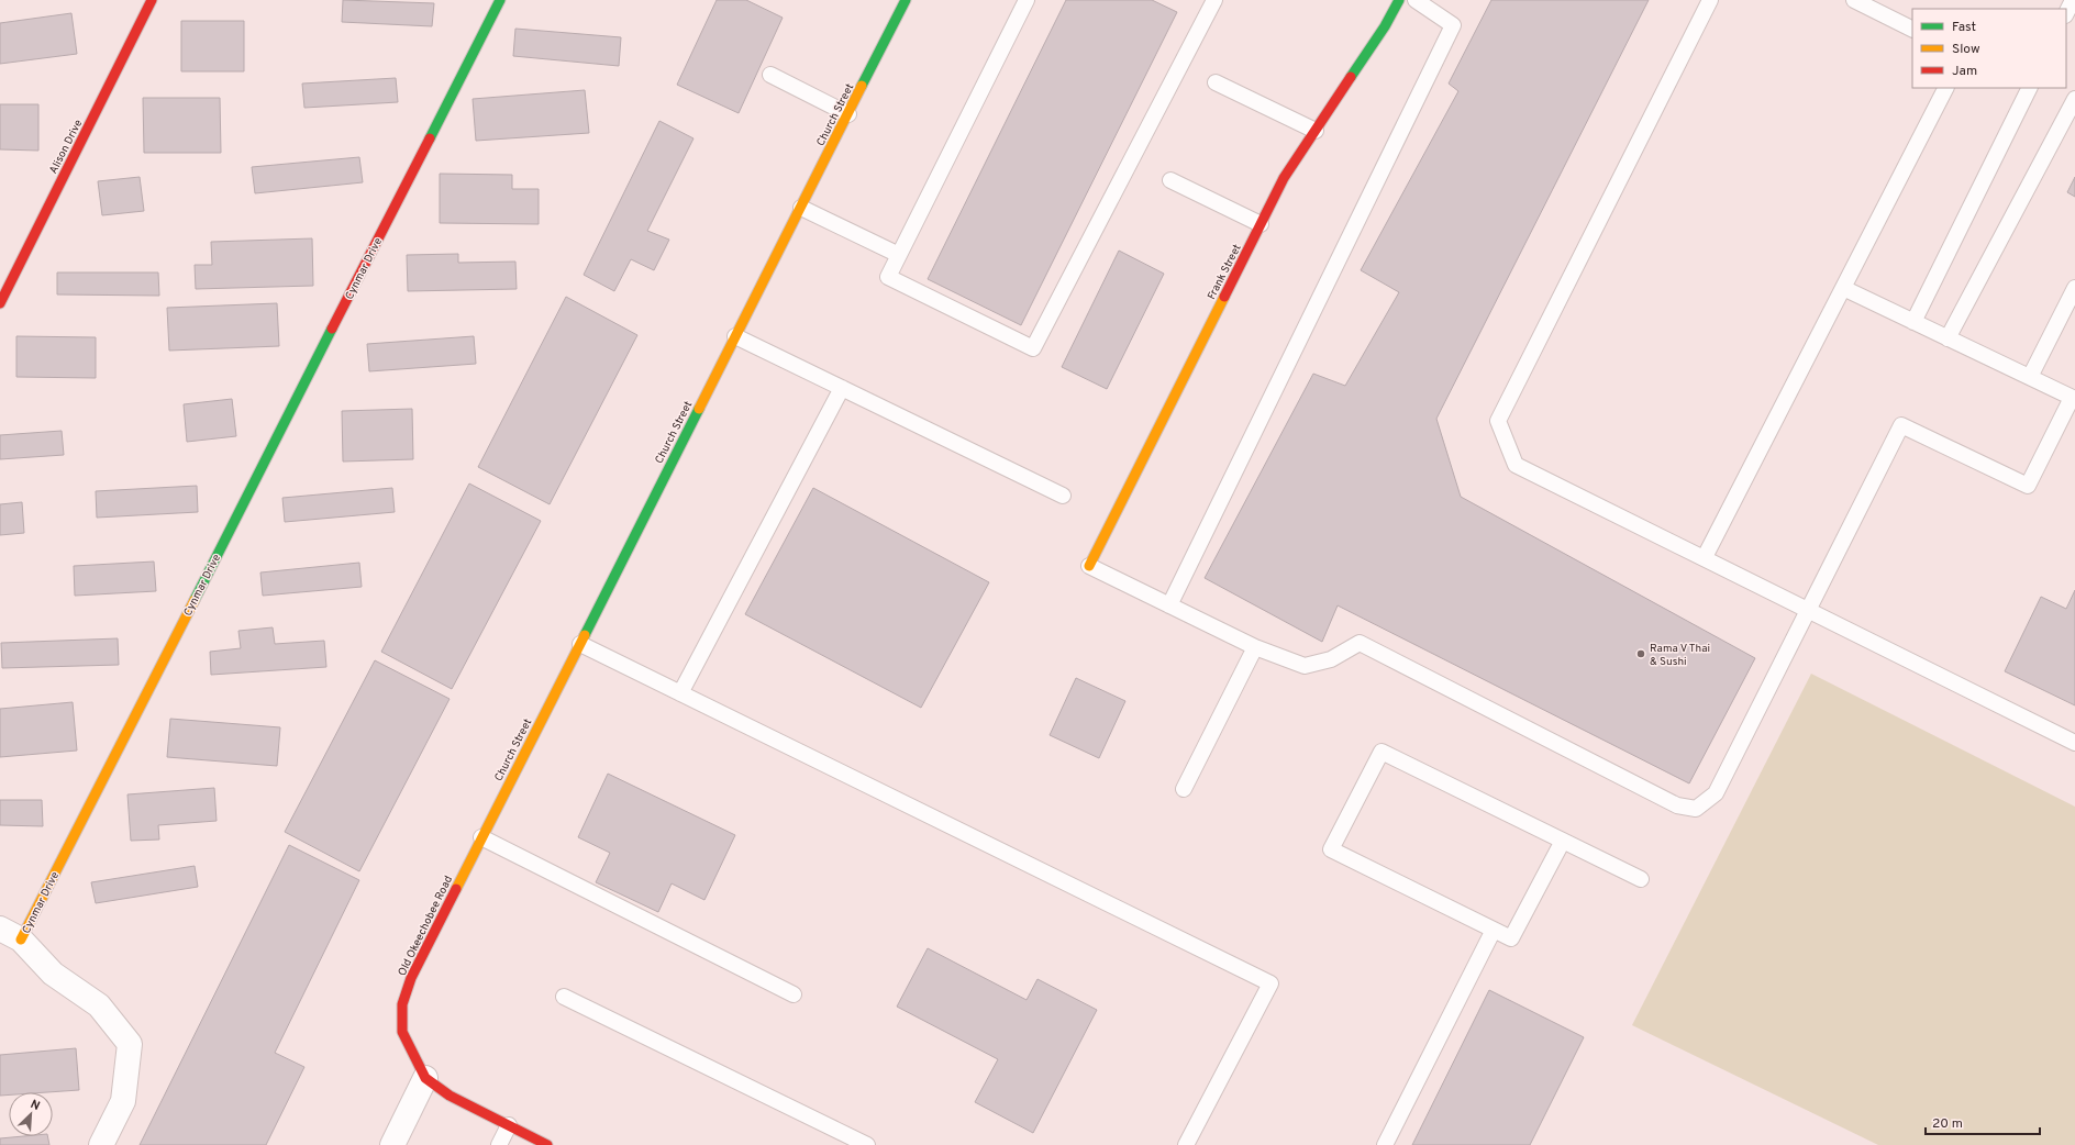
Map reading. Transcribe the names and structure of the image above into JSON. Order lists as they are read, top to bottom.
{
  "streets": {
    "street": [
      "Church Street",
      "Alison Drive",
      "Cynmar Drive",
      "Frank Street",
      "Old Okeechobee Road"
    ]
  },
  "crossings": [
    ["Church Street", "Old Okeechobee Road"]
  ],
  "places": ["Rama V Thai & Sushi"],
  "legend": ["Fast", "Slow", "Jam"],
  "scale_bar": "20 m",
  "north": "top right"
}
